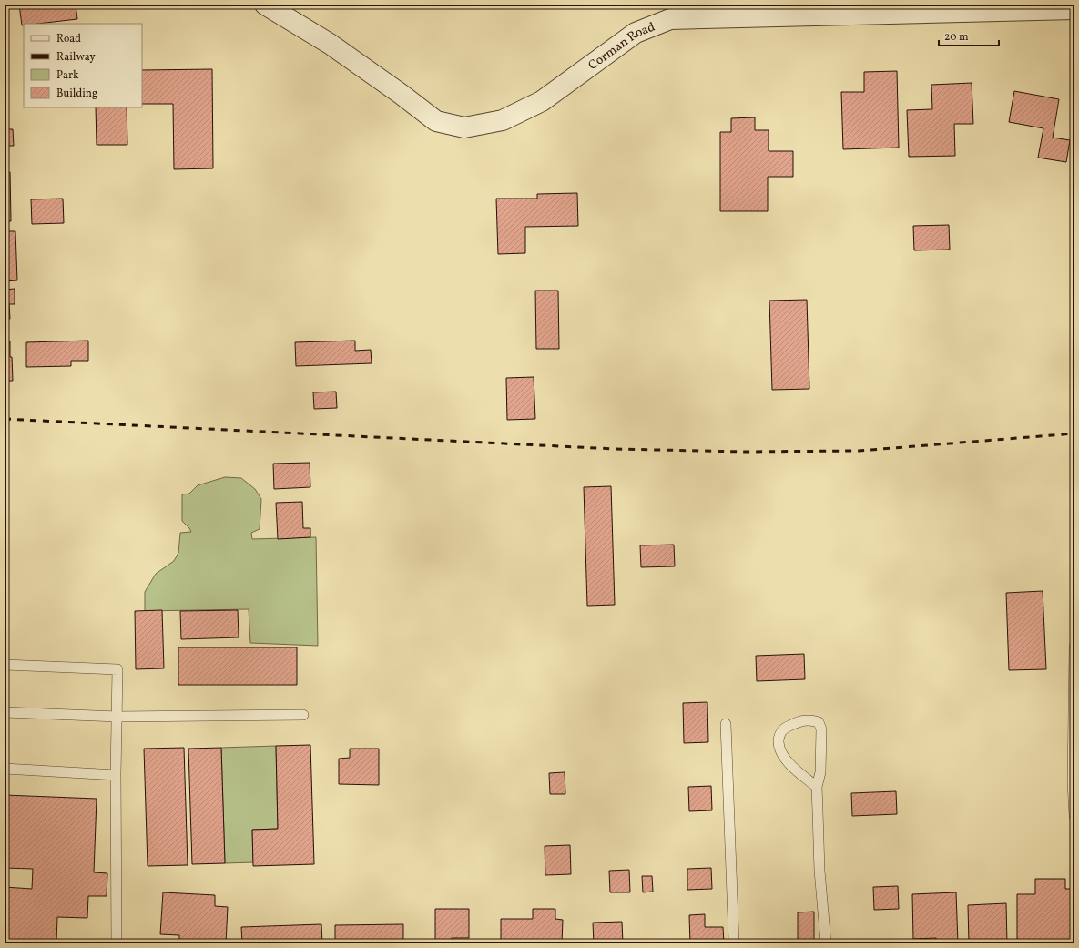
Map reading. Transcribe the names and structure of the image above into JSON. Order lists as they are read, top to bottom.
{
  "streets": {
    "street": ["Corman Road"]
  },
  "legend": [
    "Road",
    "Railway",
    "Park",
    "Building"
  ],
  "scale_bar": "20 m"
}
